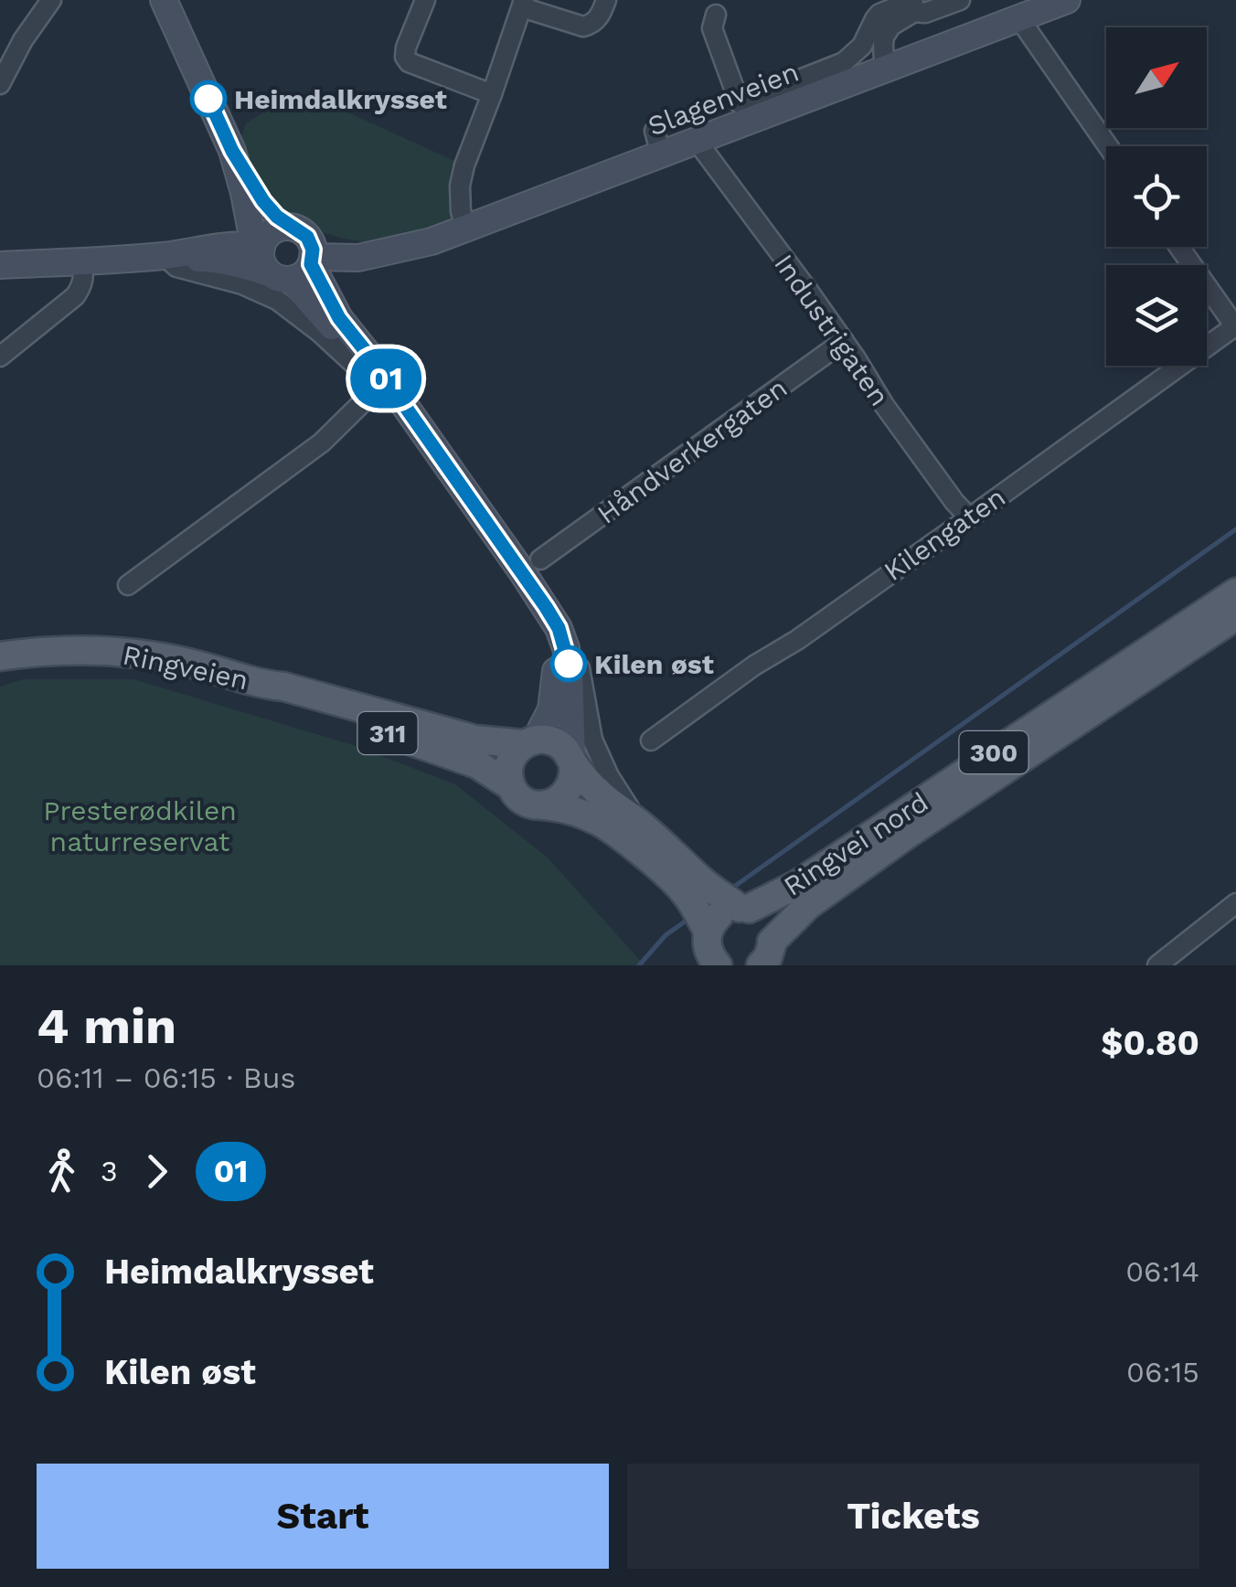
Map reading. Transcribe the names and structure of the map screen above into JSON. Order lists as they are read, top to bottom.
{
  "streets": {
    "main road": [
      "Slagenveien",
      "Ringveien",
      "311",
      "300",
      "Ringvei nord"
    ],
    "street": ["Industrigaten", "Håndverkergaten", "Kilengaten"]
  },
  "crossings": [
    ["Slagenveien", "Industrigaten"],
    ["Industrigaten", "Håndverkergaten"],
    ["Industrigaten", "Kilengaten"],
    ["Ringveien", "311"],
    ["Ringveien", "Ringvei nord"],
    ["311", "Ringvei nord"]
  ],
  "parks": ["Presterødkilen naturreservat"],
  "places": ["Heimdalkrysset", "Kilen øst"],
  "lines": ["bus line 01"],
  "north": "top right",
  "page": {
    "on_map": "01",
    "heading": ["4 min", "06:11 – 06:15 · Bus", "$0.80"],
    "legs": ["3", "01"],
    "list": [
      {
        "name": "Heimdalkrysset",
        "value": "06:14"
      },
      {
        "name": "Kilen øst",
        "value": "06:15"
      }
    ],
    "buttons": ["Start", "Tickets"]
  }
}
